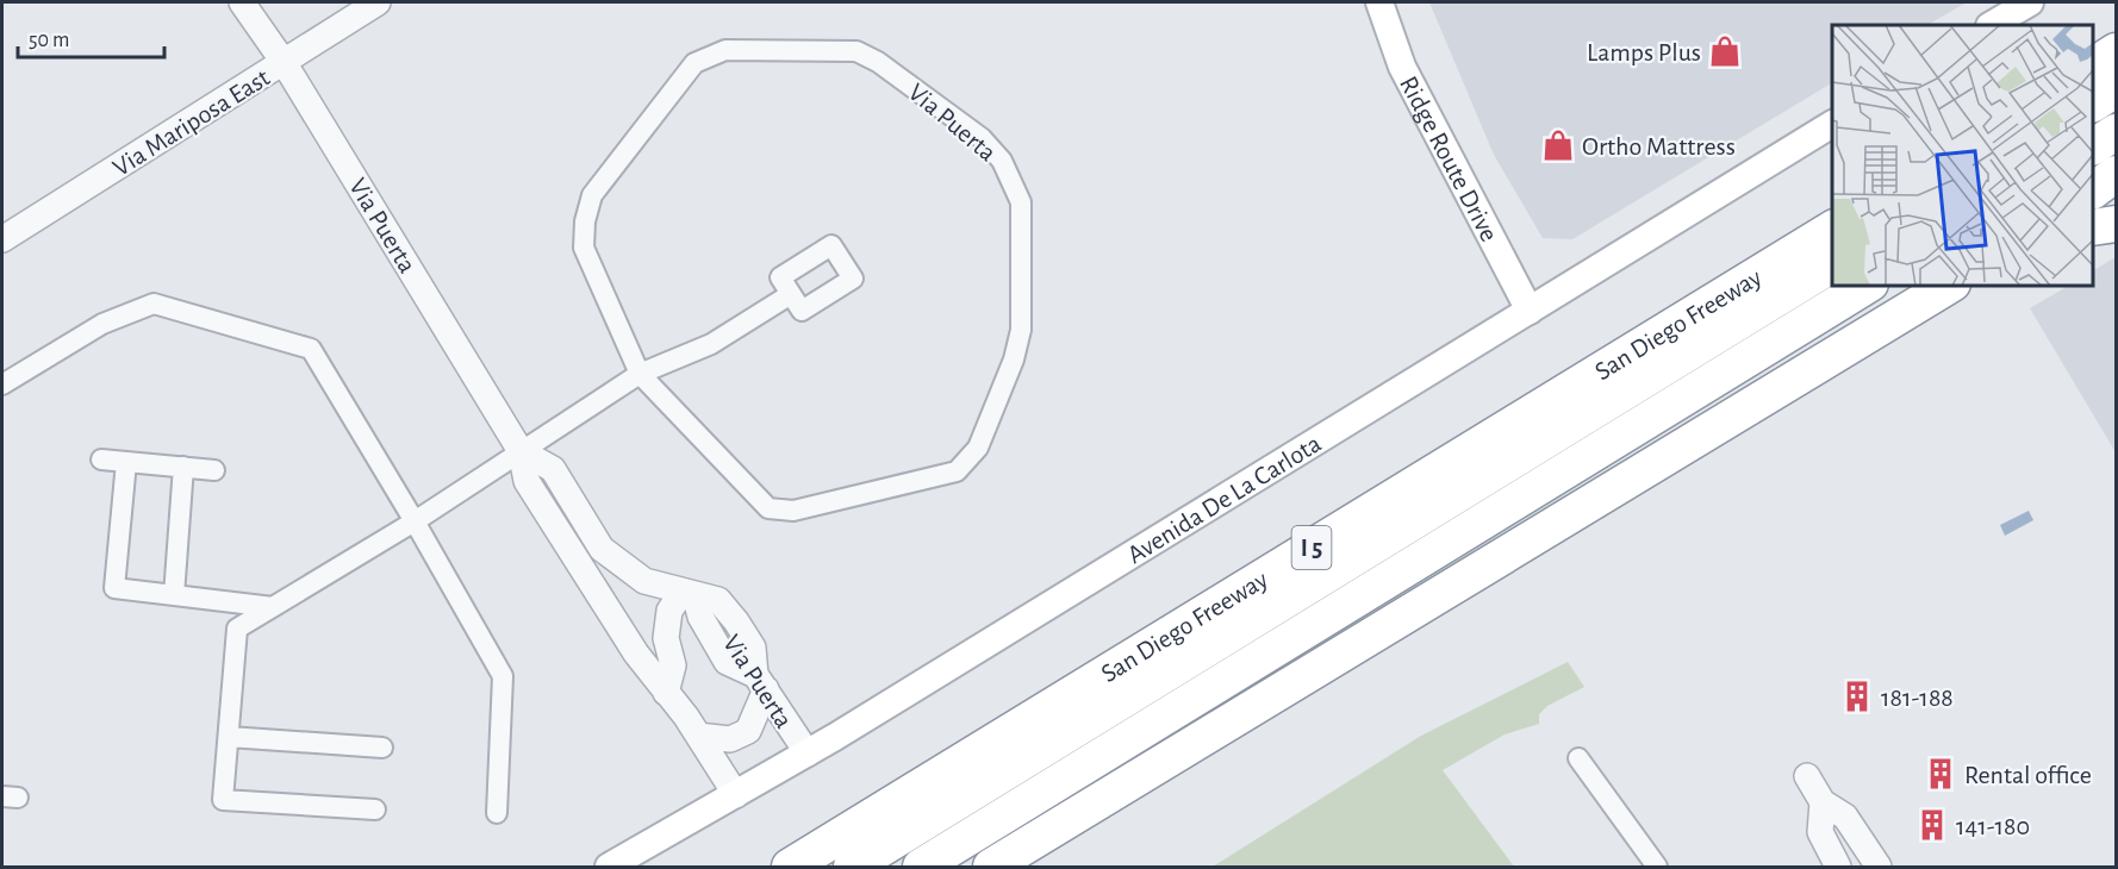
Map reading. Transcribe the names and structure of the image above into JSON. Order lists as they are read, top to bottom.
{
  "streets": {
    "highway": ["San Diego Freeway", "I 5"],
    "main road": ["Ridge Route Drive", "Avenida De La Carlota"],
    "street": ["Via Mariposa East", "Via Puerta"]
  },
  "crossings": [
    ["Via Mariposa East", "Via Puerta"],
    ["Via Puerta", "Avenida De La Carlota"],
    ["Ridge Route Drive", "Avenida De La Carlota"]
  ],
  "places": {
    "shop": ["Lamps Plus", "Ortho Mattress"],
    "building": ["181-188", "Rental office", "141-180"]
  },
  "scale_bar": "50 m"
}
